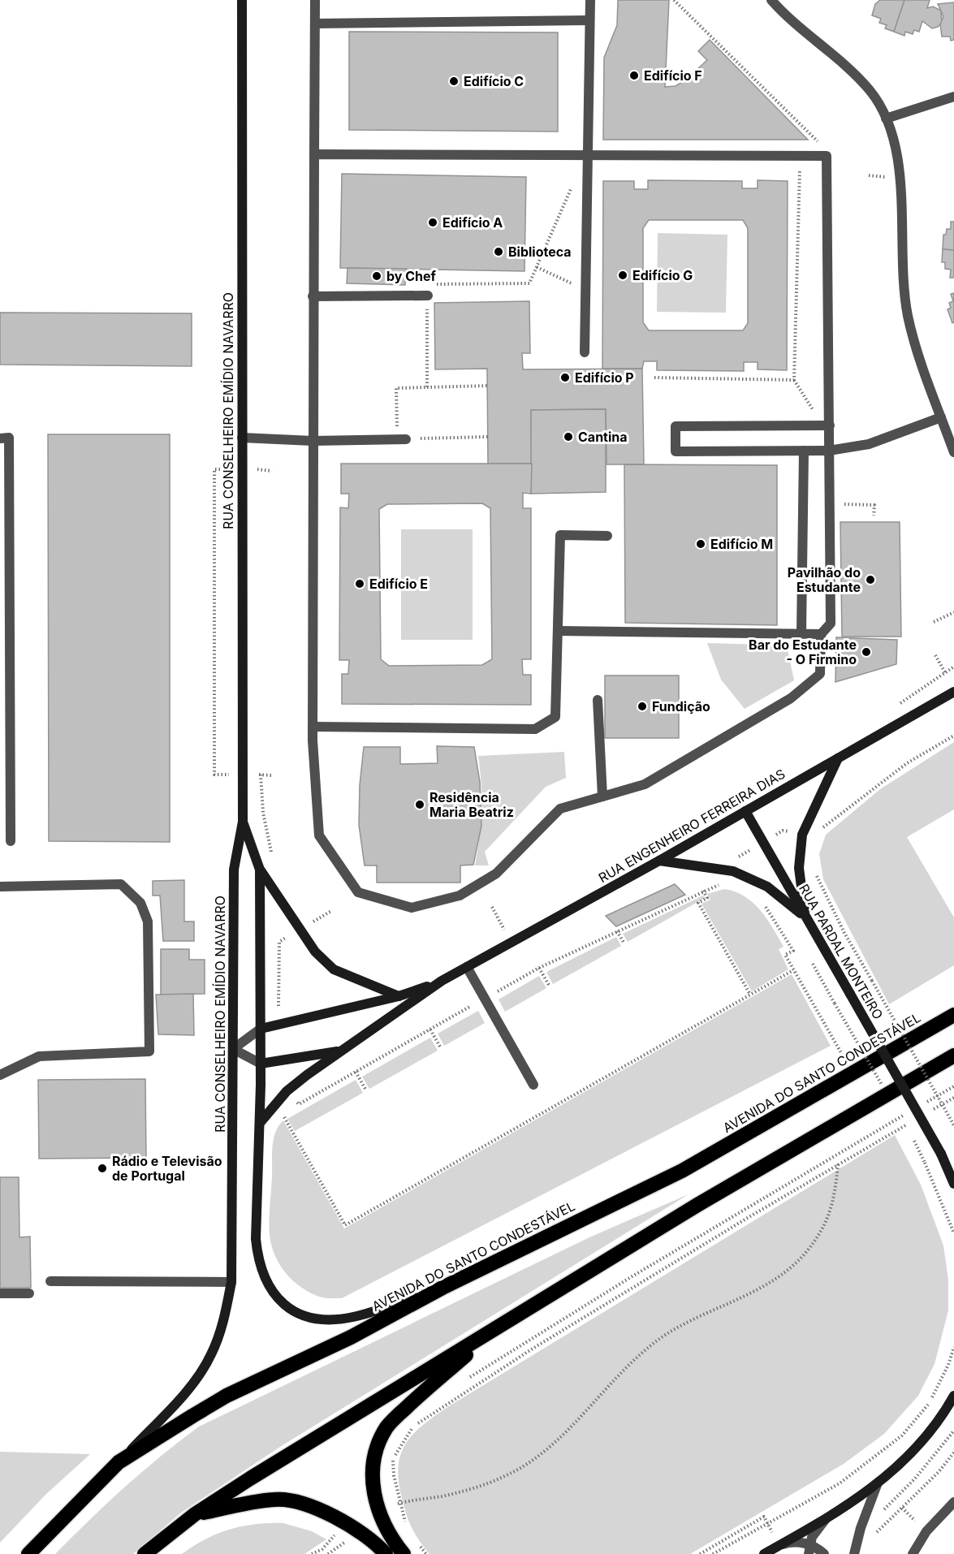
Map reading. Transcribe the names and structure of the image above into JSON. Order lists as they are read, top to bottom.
{
  "streets": {
    "highway": ["AVENIDA DO SANTO CONDESTÁVEL"],
    "street": ["RUA CONSELHEIRO EMÍDIO NAVARRO", "RUA ENGENHEIRO FERREIRA DIAS", "RUA PARDAL MONTEIRO"]
  },
  "crossings": [
    ["RUA CONSELHEIRO EMÍDIO NAVARRO", "RUA ENGENHEIRO FERREIRA DIAS"],
    ["RUA CONSELHEIRO EMÍDIO NAVARRO", "AVENIDA DO SANTO CONDESTÁVEL"],
    ["RUA ENGENHEIRO FERREIRA DIAS", "RUA PARDAL MONTEIRO"]
  ],
  "places": [
    "Edifício F",
    "Edifício C",
    "Edifício A",
    "Biblioteca",
    "Edifício G",
    "by Chef",
    "Edifício P",
    "Cantina",
    "Edifício M",
    "Pavilhão do Estudante",
    "Edifício E",
    "Bar do Estudante - O Firmino",
    "Fundição",
    "Residência Maria Beatriz",
    "Rádio e Televisão de Portugal"
  ]
}
